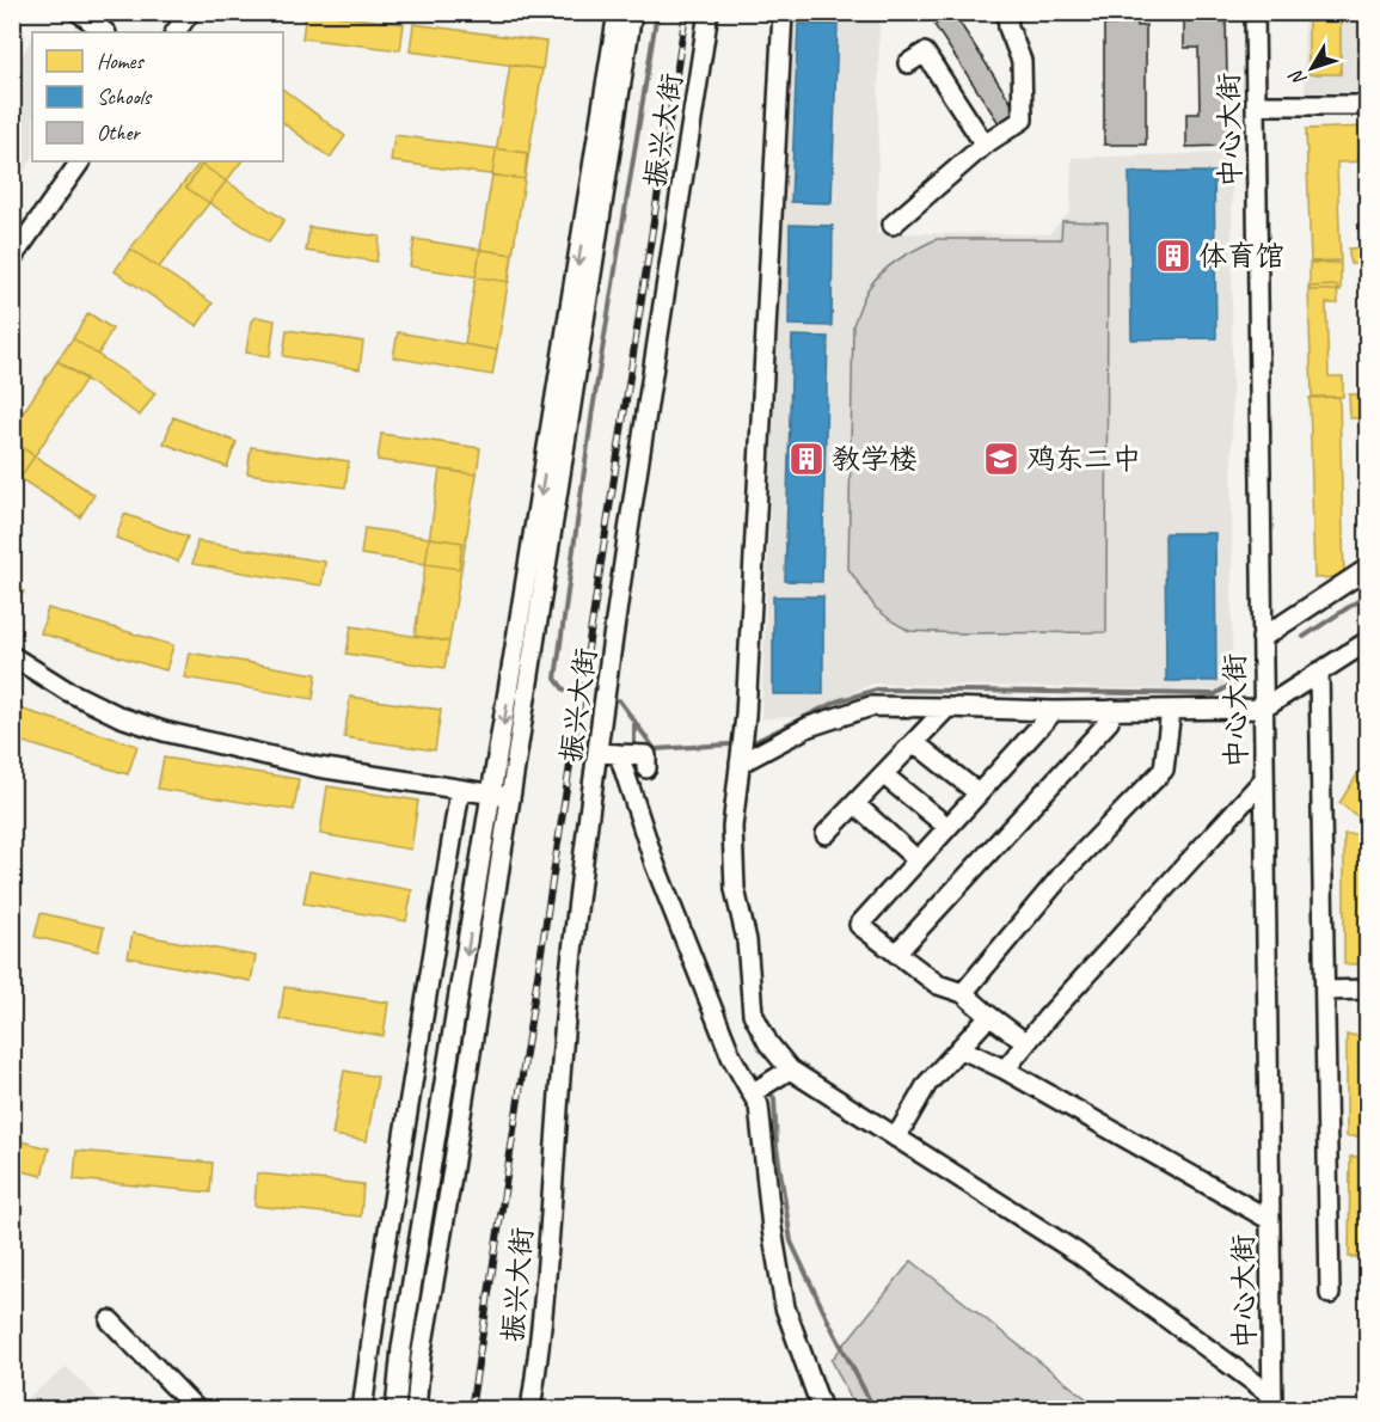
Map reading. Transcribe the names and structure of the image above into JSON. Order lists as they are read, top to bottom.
{
  "streets": {
    "street": ["振兴大街", "中心大街"]
  },
  "places": {
    "building": ["体育馆", "教学楼"],
    "school or university": ["鸡东二中"]
  },
  "legend": ["Homes", "Schools", "Other"],
  "north": "bottom left"
}
